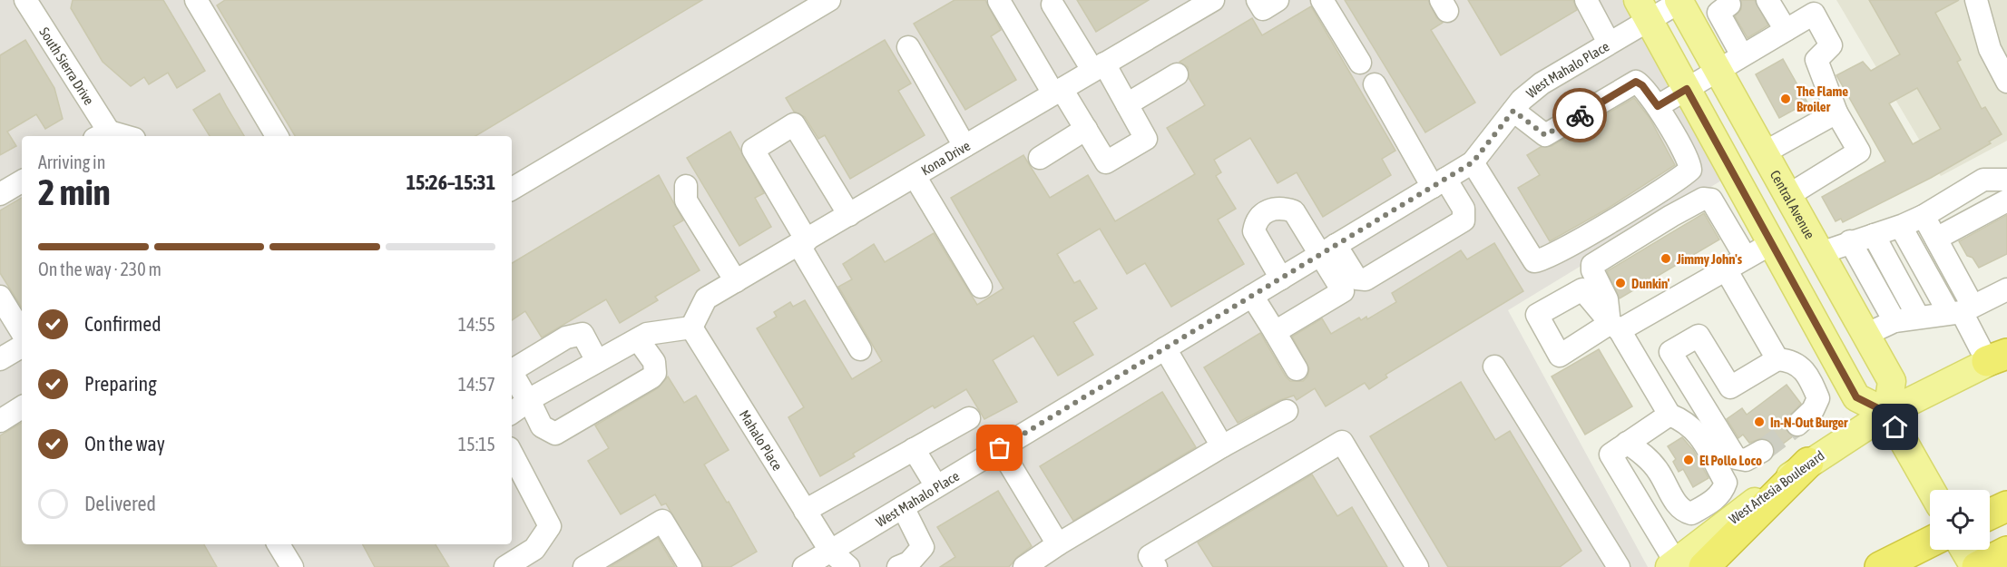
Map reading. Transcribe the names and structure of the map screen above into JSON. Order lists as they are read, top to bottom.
{
  "streets": {
    "main road": ["Central Avenue", "West Artesia Boulevard"],
    "street": [
      "South Sierra Drive",
      "West Mahalo Place",
      "Kona Drive",
      "Mahalo Place"
    ]
  },
  "crossings": [
    ["West Mahalo Place", "Central Avenue"],
    ["West Mahalo Place", "Mahalo Place"],
    ["Kona Drive", "Mahalo Place"],
    ["Central Avenue", "West Artesia Boulevard"]
  ],
  "places": [
    "The Flame Broiler",
    "Jimmy John's",
    "Dunkin'",
    "In-N-Out Burger",
    "El Pollo Loco"
  ],
  "page": {
    "heading": ["2 min", "Arriving in", "15:26–15:31"],
    "bar": "On the way · 230 m",
    "list": [
      ["Confirmed", "14:55"],
      ["Preparing", "14:57"],
      ["On the way", "15:15"],
      "Delivered"
    ]
  }
}
